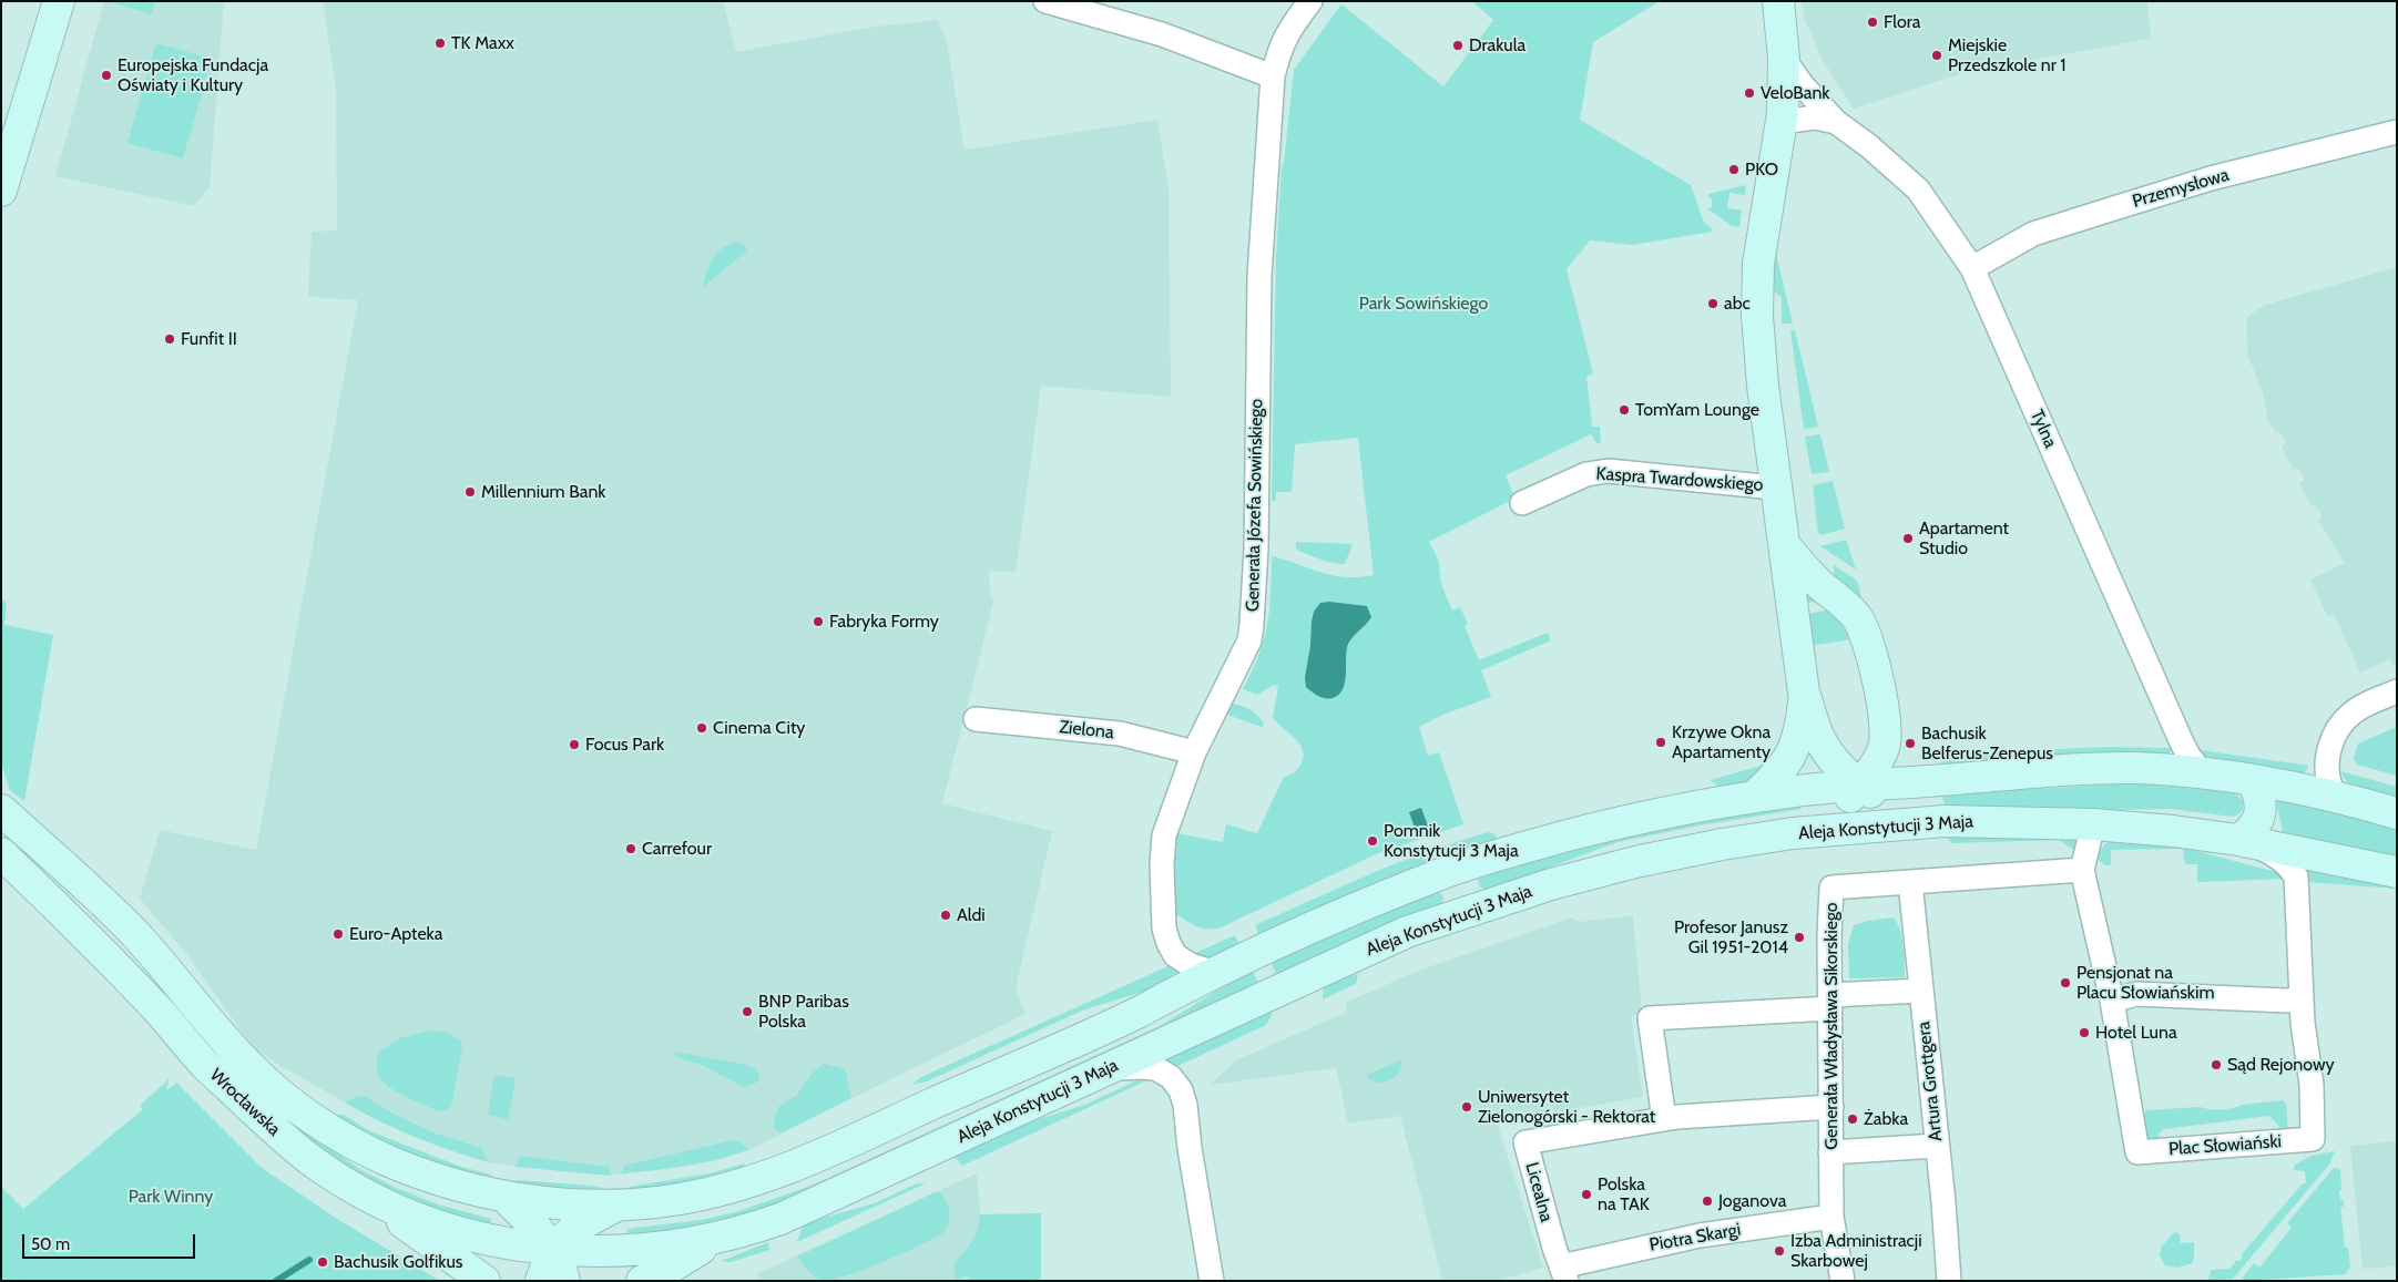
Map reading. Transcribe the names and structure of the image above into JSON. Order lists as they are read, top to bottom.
{
  "streets": {
    "main road": ["Aleja Konstytucji 3 Maja", "Wrocławska"],
    "street": [
      "Przemysłowa",
      "Tylna",
      "Kaspra Twardowskiego",
      "Generała Józefa Sowińskiego",
      "Zielona",
      "Generała Władysława Sikorskiego",
      "Artura Grottgera",
      "Plac Słowiański",
      "Licealna",
      "Piotra Skargi"
    ]
  },
  "crossings": [
    ["Przemysłowa", "Tylna"],
    ["Generała Józefa Sowińskiego", "Zielona"],
    ["Aleja Konstytucji 3 Maja", "Wrocławska"],
    ["Aleja Konstytucji 3 Maja", "Plac Słowiański"],
    ["Generała Władysława Sikorskiego", "Artura Grottgera"],
    ["Generała Władysława Sikorskiego", "Plac Słowiański"],
    ["Generała Władysława Sikorskiego", "Licealna"],
    ["Generała Władysława Sikorskiego", "Piotra Skargi"],
    ["Licealna", "Piotra Skargi"]
  ],
  "parks": ["Park Sowińskiego", "Park Winny"],
  "places": [
    "Flora",
    "TK Maxx",
    "Drakula",
    "Miejskie Przedszkole nr 1",
    "Europejska Fundacja Oświaty i Kultury",
    "VeloBank",
    "PKO",
    "abc",
    "Funfit II",
    "TomYam Lounge",
    "Millennium Bank",
    "Apartament Studio",
    "Fabryka Formy",
    "Cinema City",
    "Krzywe Okna Apartamenty",
    "Bachusik Belferus-Zenepus",
    "Focus Park",
    "Pomnik Konstytucji 3 Maja",
    "Carrefour",
    "Aldi",
    "Euro-Apteka",
    "Profesor Janusz Gil 1951-2014",
    "Pensjonat na Placu Słowiańskim",
    "BNP Paribas Polska",
    "Hotel Luna",
    "Sąd Rejonowy",
    "Uniwersytet Zielonogórski - Rektorat",
    "Żabka",
    "Polska na TAK",
    "Joganova",
    "Izba Administracji Skarbowej",
    "Bachusik Golfikus"
  ],
  "scale_bar": "50 m"
}
